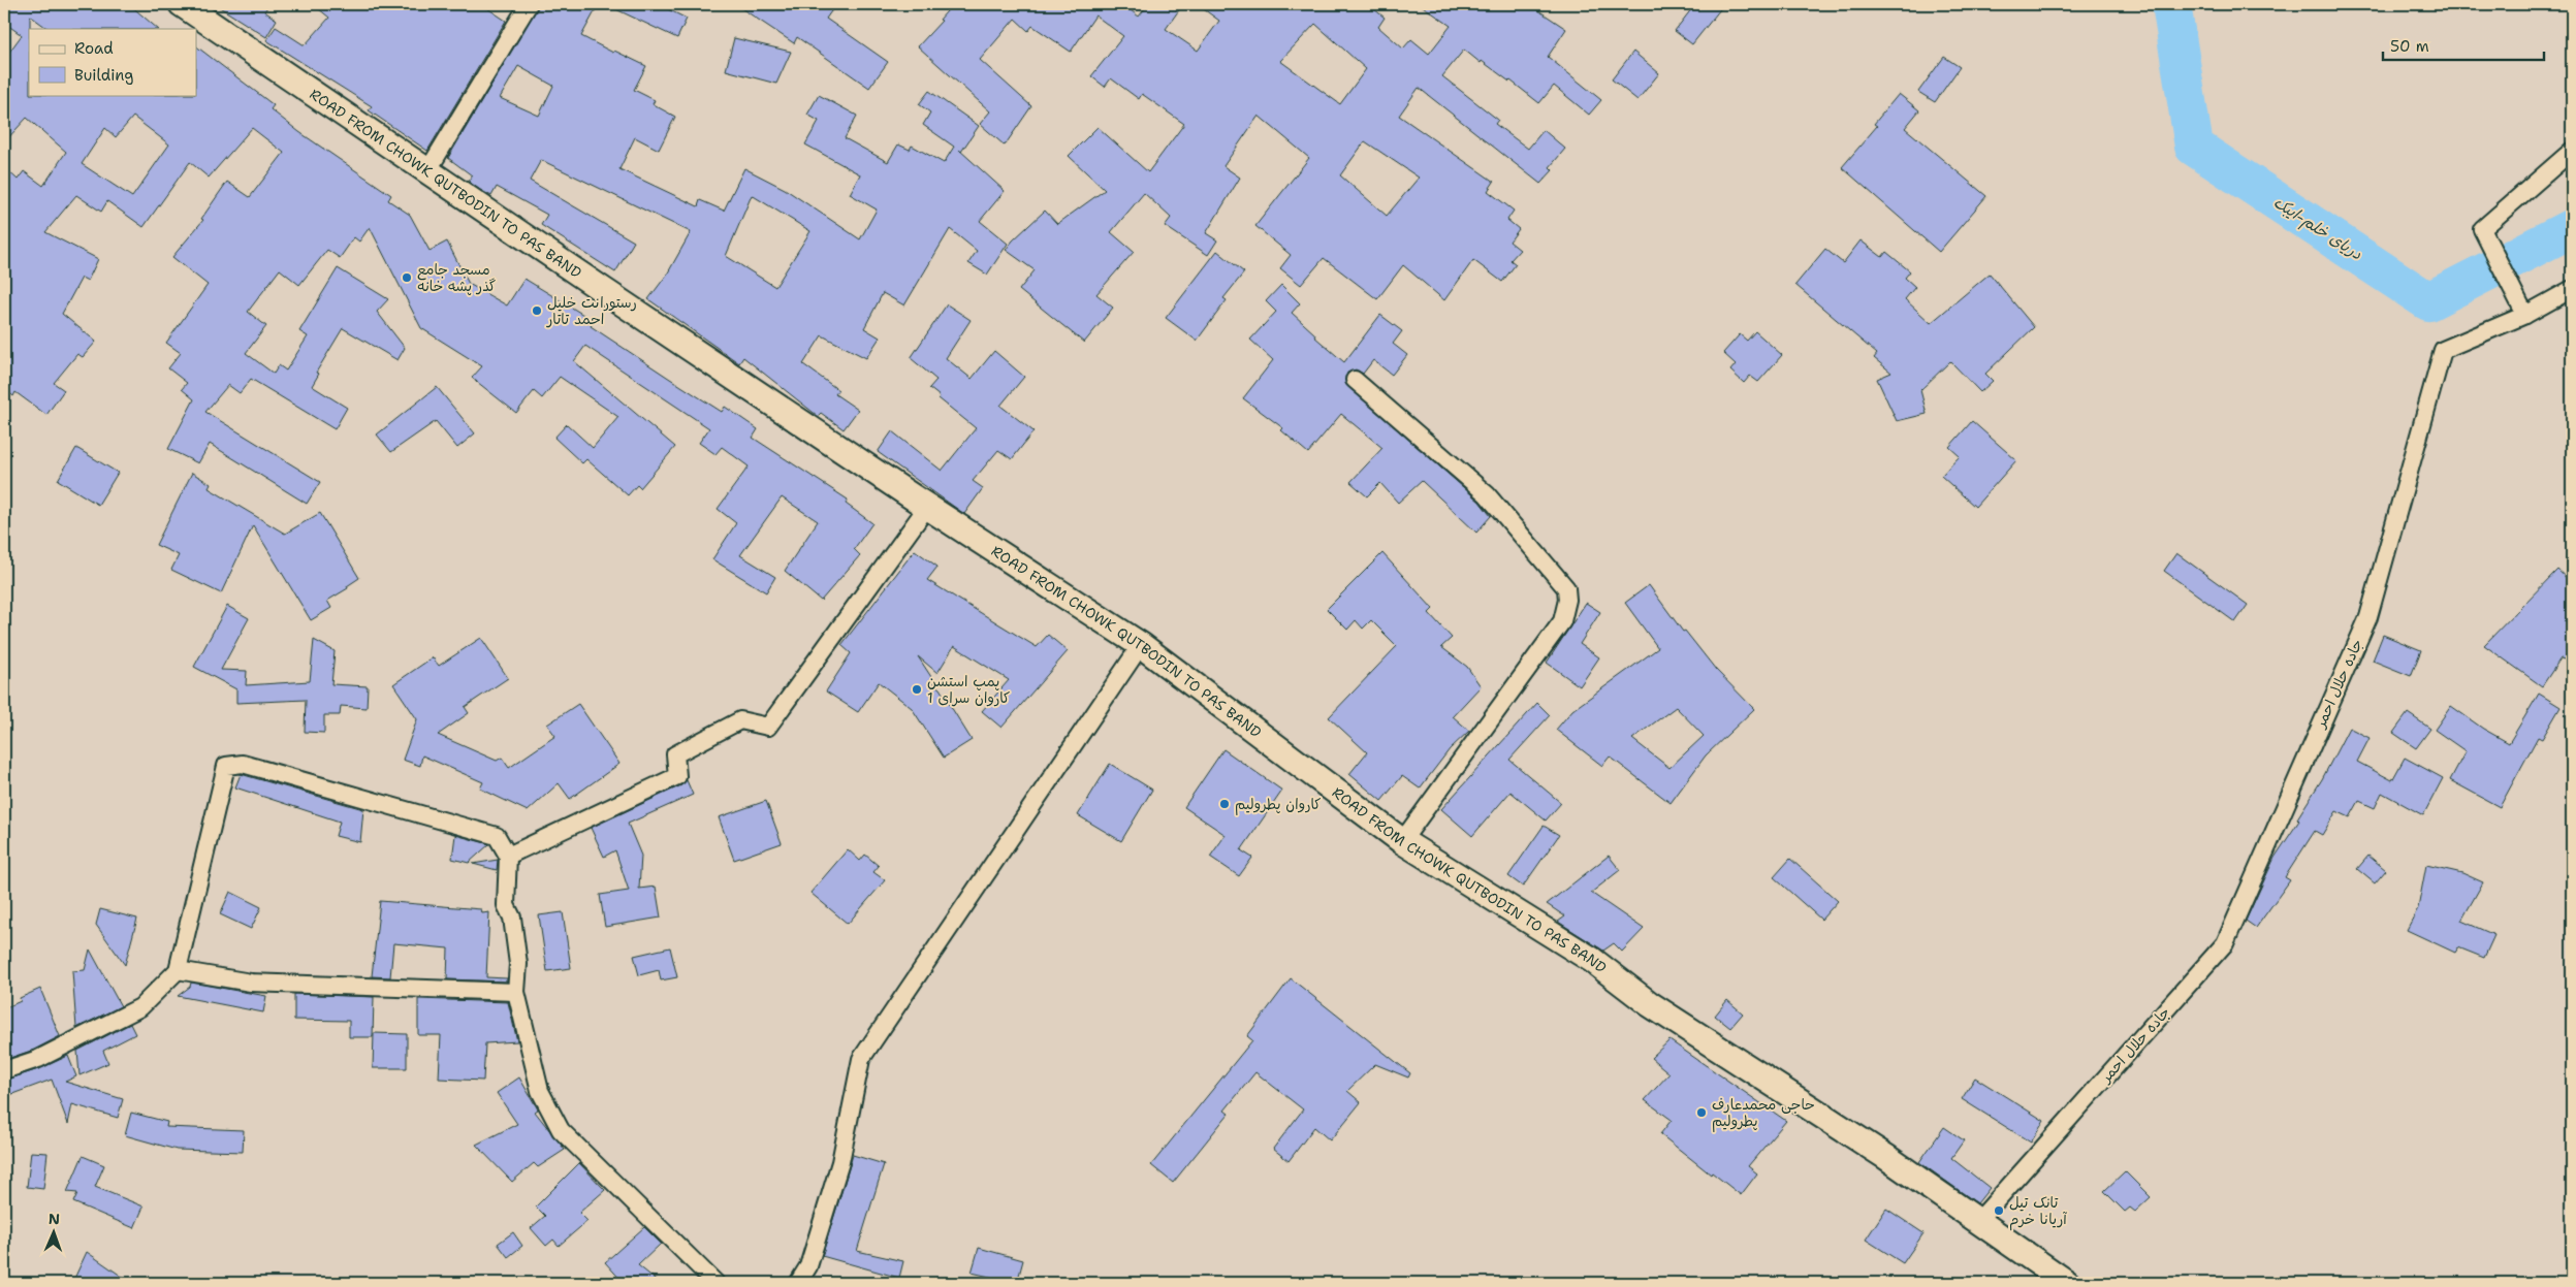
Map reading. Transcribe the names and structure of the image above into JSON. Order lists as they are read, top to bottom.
{
  "streets": {
    "main road": ["ROAD FROM CHOWK QUTBODIN TO PAS BAND"],
    "street": ["جاده حلال احمر"]
  },
  "crossings": [
    ["ROAD FROM CHOWK QUTBODIN TO PAS BAND", "جاده حلال احمر"]
  ],
  "water": ["دریای خلم-ایبک"],
  "places": [
    "مسجد جامع گذر پشه خانه",
    "رستورانت خلیل احمد تاتار",
    "پمپ استشن کاروان سرای 1",
    "کاروان پطرولیم",
    "حاجی محمدعارف پطرولیم",
    "تانک تیل آریانا خرم"
  ],
  "legend": ["Road", "Building"],
  "scale_bar": "50 m",
  "north": "top"
}
